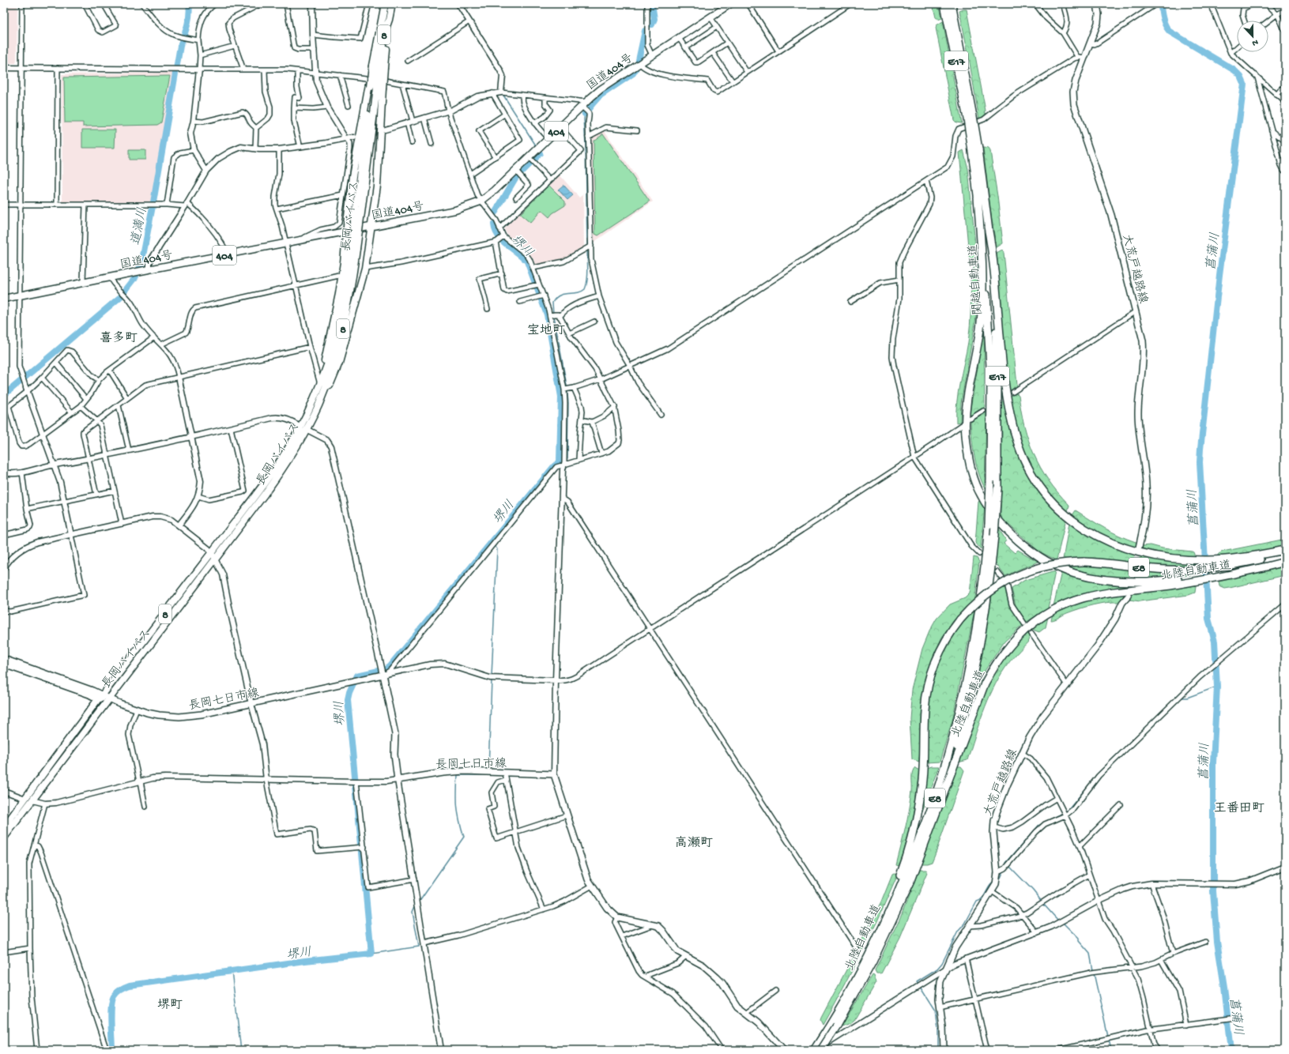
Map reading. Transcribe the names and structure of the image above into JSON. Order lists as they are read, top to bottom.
{
  "streets": {
    "highway": [
      "8",
      "E17",
      "国道404号",
      "404",
      "長岡バイパス",
      "関越自動車道",
      "E8",
      "北陸自動車道"
    ],
    "main road": ["大荒戸越路線", "長岡七日市線"]
  },
  "crossings": [
    ["長岡バイパス", "長岡七日市線"],
    ["関越自動車道", "北陸自動車道"]
  ],
  "districts": [
    "宝地町",
    "喜多町",
    "王番田町",
    "高瀬町",
    "堺町"
  ],
  "water": ["道満川", "堺川", "菖蒲川"],
  "north": "bottom"
}
